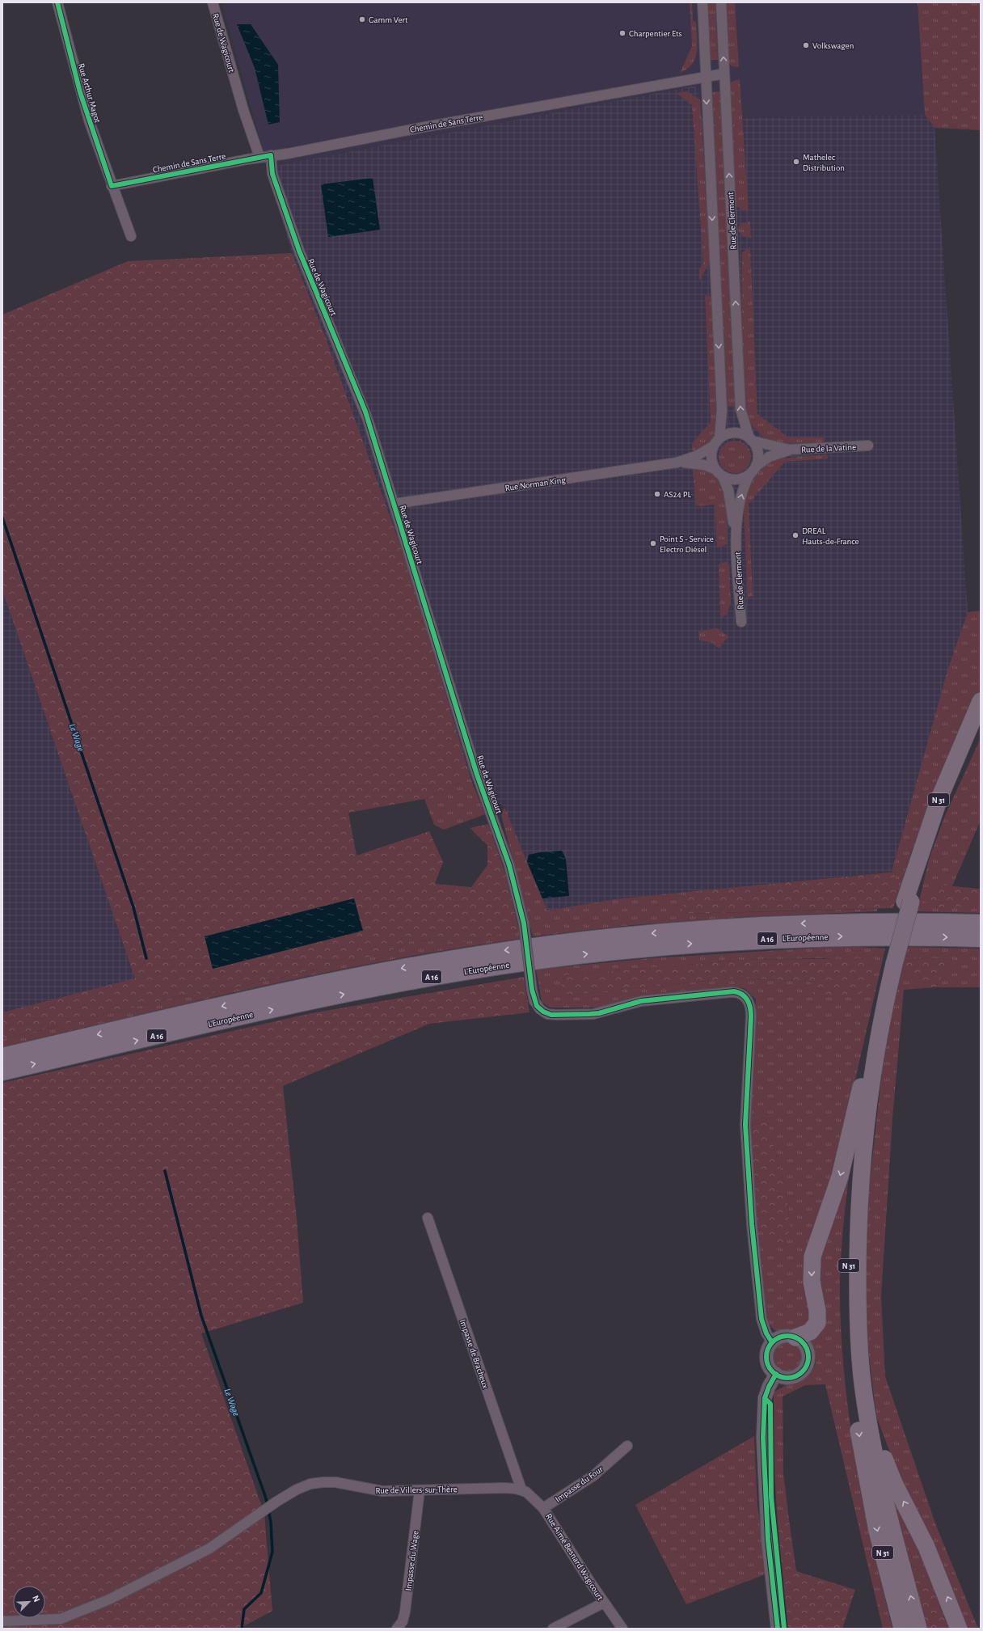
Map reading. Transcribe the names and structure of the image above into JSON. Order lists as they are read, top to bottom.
{
  "streets": {
    "highway": ["N 31", "L'Européenne", "A 16"],
    "street": [
      "Rue de Wagicourt",
      "Rue Arthur Magot",
      "Chemin de Sans Terre",
      "Rue de Clermont",
      "Rue de la Vatine",
      "Rue Norman King",
      "Impasse de Bracheux",
      "Impasse du Four",
      "Rue de Villers-sur-Thère",
      "Rue Aimé Besnard Wagicourt",
      "Impasse du Wage"
    ]
  },
  "crossings": [
    ["Rue de Wagicourt", "Chemin de Sans Terre"],
    ["Rue de Wagicourt", "Rue Norman King"],
    ["Rue Arthur Magot", "Chemin de Sans Terre"],
    ["Chemin de Sans Terre", "Rue de Clermont"],
    ["Rue de Clermont", "Rue de la Vatine"],
    ["Rue de Clermont", "Rue Norman King"],
    ["Rue de la Vatine", "Rue Norman King"],
    ["Impasse de Bracheux", "Rue de Villers-sur-Thère"],
    ["Impasse de Bracheux", "Rue Aimé Besnard Wagicourt"],
    ["Impasse du Four", "Rue Aimé Besnard Wagicourt"],
    ["Rue de Villers-sur-Thère", "Rue Aimé Besnard Wagicourt"],
    ["Rue de Villers-sur-Thère", "Impasse du Wage"]
  ],
  "water": ["Le Wage"],
  "places": [
    "Gamm Vert",
    "Charpentier Ets",
    "Volkswagen",
    "Mathelec Distribution",
    "AS24 PL",
    "DREAL Hauts-de-France",
    "Point S - Service Electro Diésel"
  ],
  "north": "top right"
}
